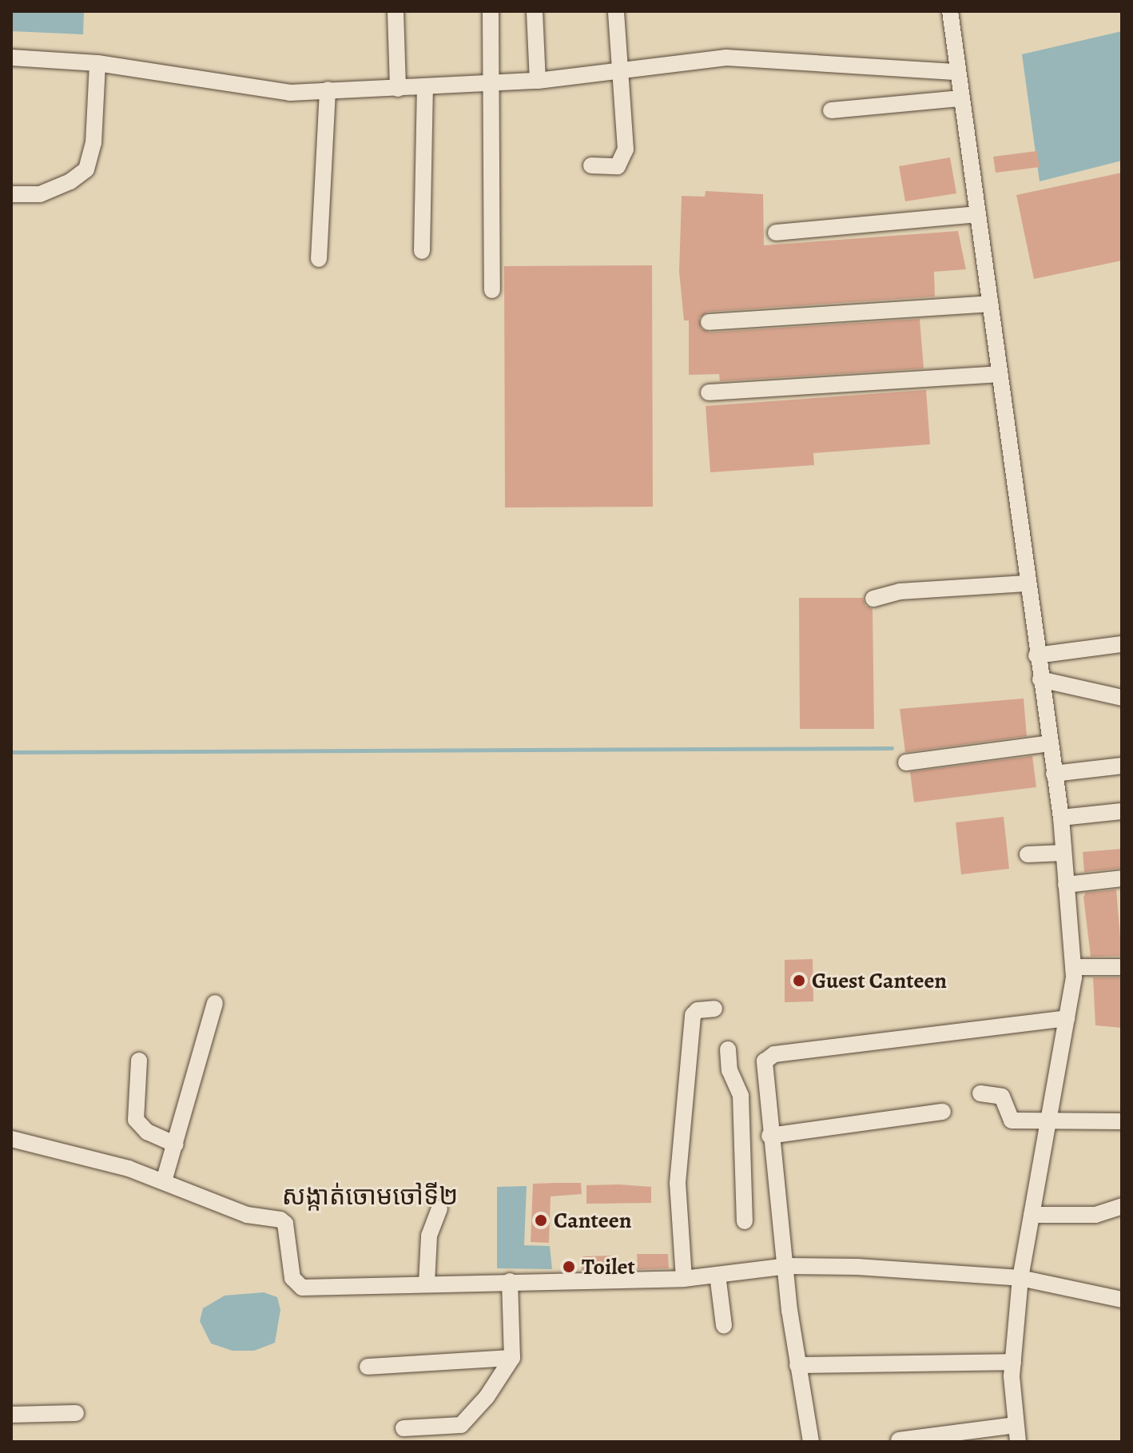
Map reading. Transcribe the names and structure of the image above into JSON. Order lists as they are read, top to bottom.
{
  "districts": ["សង្កាត់ចោមចៅទី២"],
  "places": ["Guest Canteen", "Canteen", "Toilet"]
}
